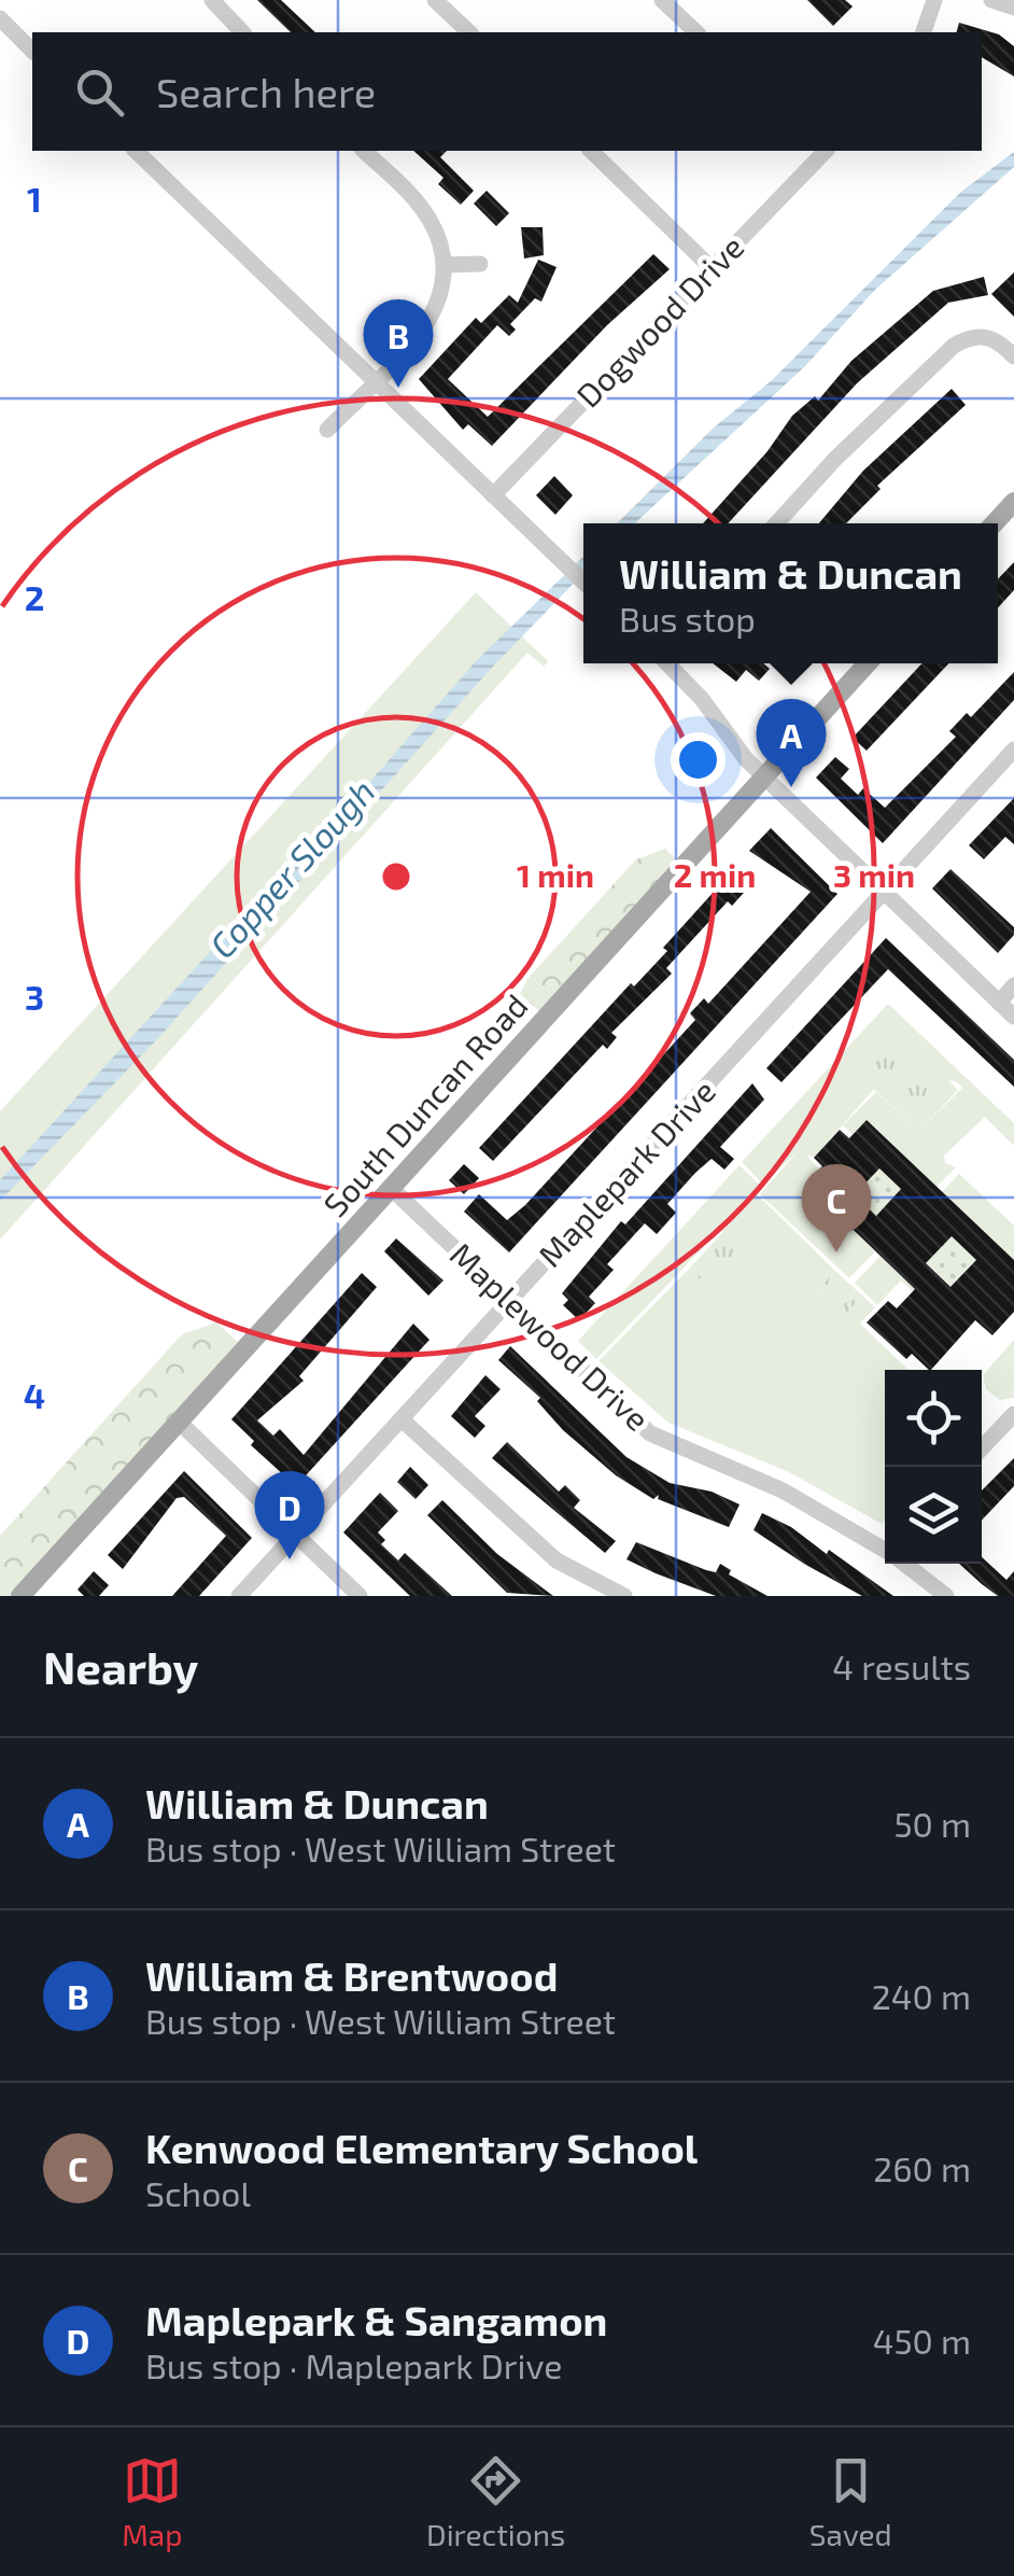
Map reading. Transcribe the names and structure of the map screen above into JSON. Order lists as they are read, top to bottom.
{
  "streets": {
    "main road": ["South Duncan Road"],
    "street": ["Dogwood Drive", "Maplepark Drive", "Maplewood Drive"]
  },
  "crossings": [
    ["South Duncan Road", "Maplewood Drive"],
    ["Maplepark Drive", "Maplewood Drive"]
  ],
  "water": ["Copper Slough"],
  "page": {
    "search": "Search here",
    "pins": [
      "B",
      "A",
      "C",
      "D"
    ],
    "popup": ["William & Duncan", "Bus stop"],
    "heading": ["Nearby", "4 results"],
    "list": [
      {
        "mark": "A",
        "name": "William & Duncan",
        "note": "Bus stop · West William Street",
        "value": "50 m"
      },
      {
        "mark": "B",
        "name": "William & Brentwood",
        "note": "Bus stop · West William Street",
        "value": "240 m"
      },
      {
        "mark": "C",
        "name": "Kenwood Elementary School",
        "note": "School",
        "value": "260 m"
      },
      {
        "mark": "D",
        "name": "Maplepark & Sangamon",
        "note": "Bus stop · Maplepark Drive",
        "value": "450 m"
      }
    ],
    "nav": ["Map", "Directions", "Saved"]
  },
  "grid": {
    "rows": [
      "1",
      "2",
      "3",
      "4"
    ]
  },
  "rings": ["1 min", "2 min", "3 min"]
}
